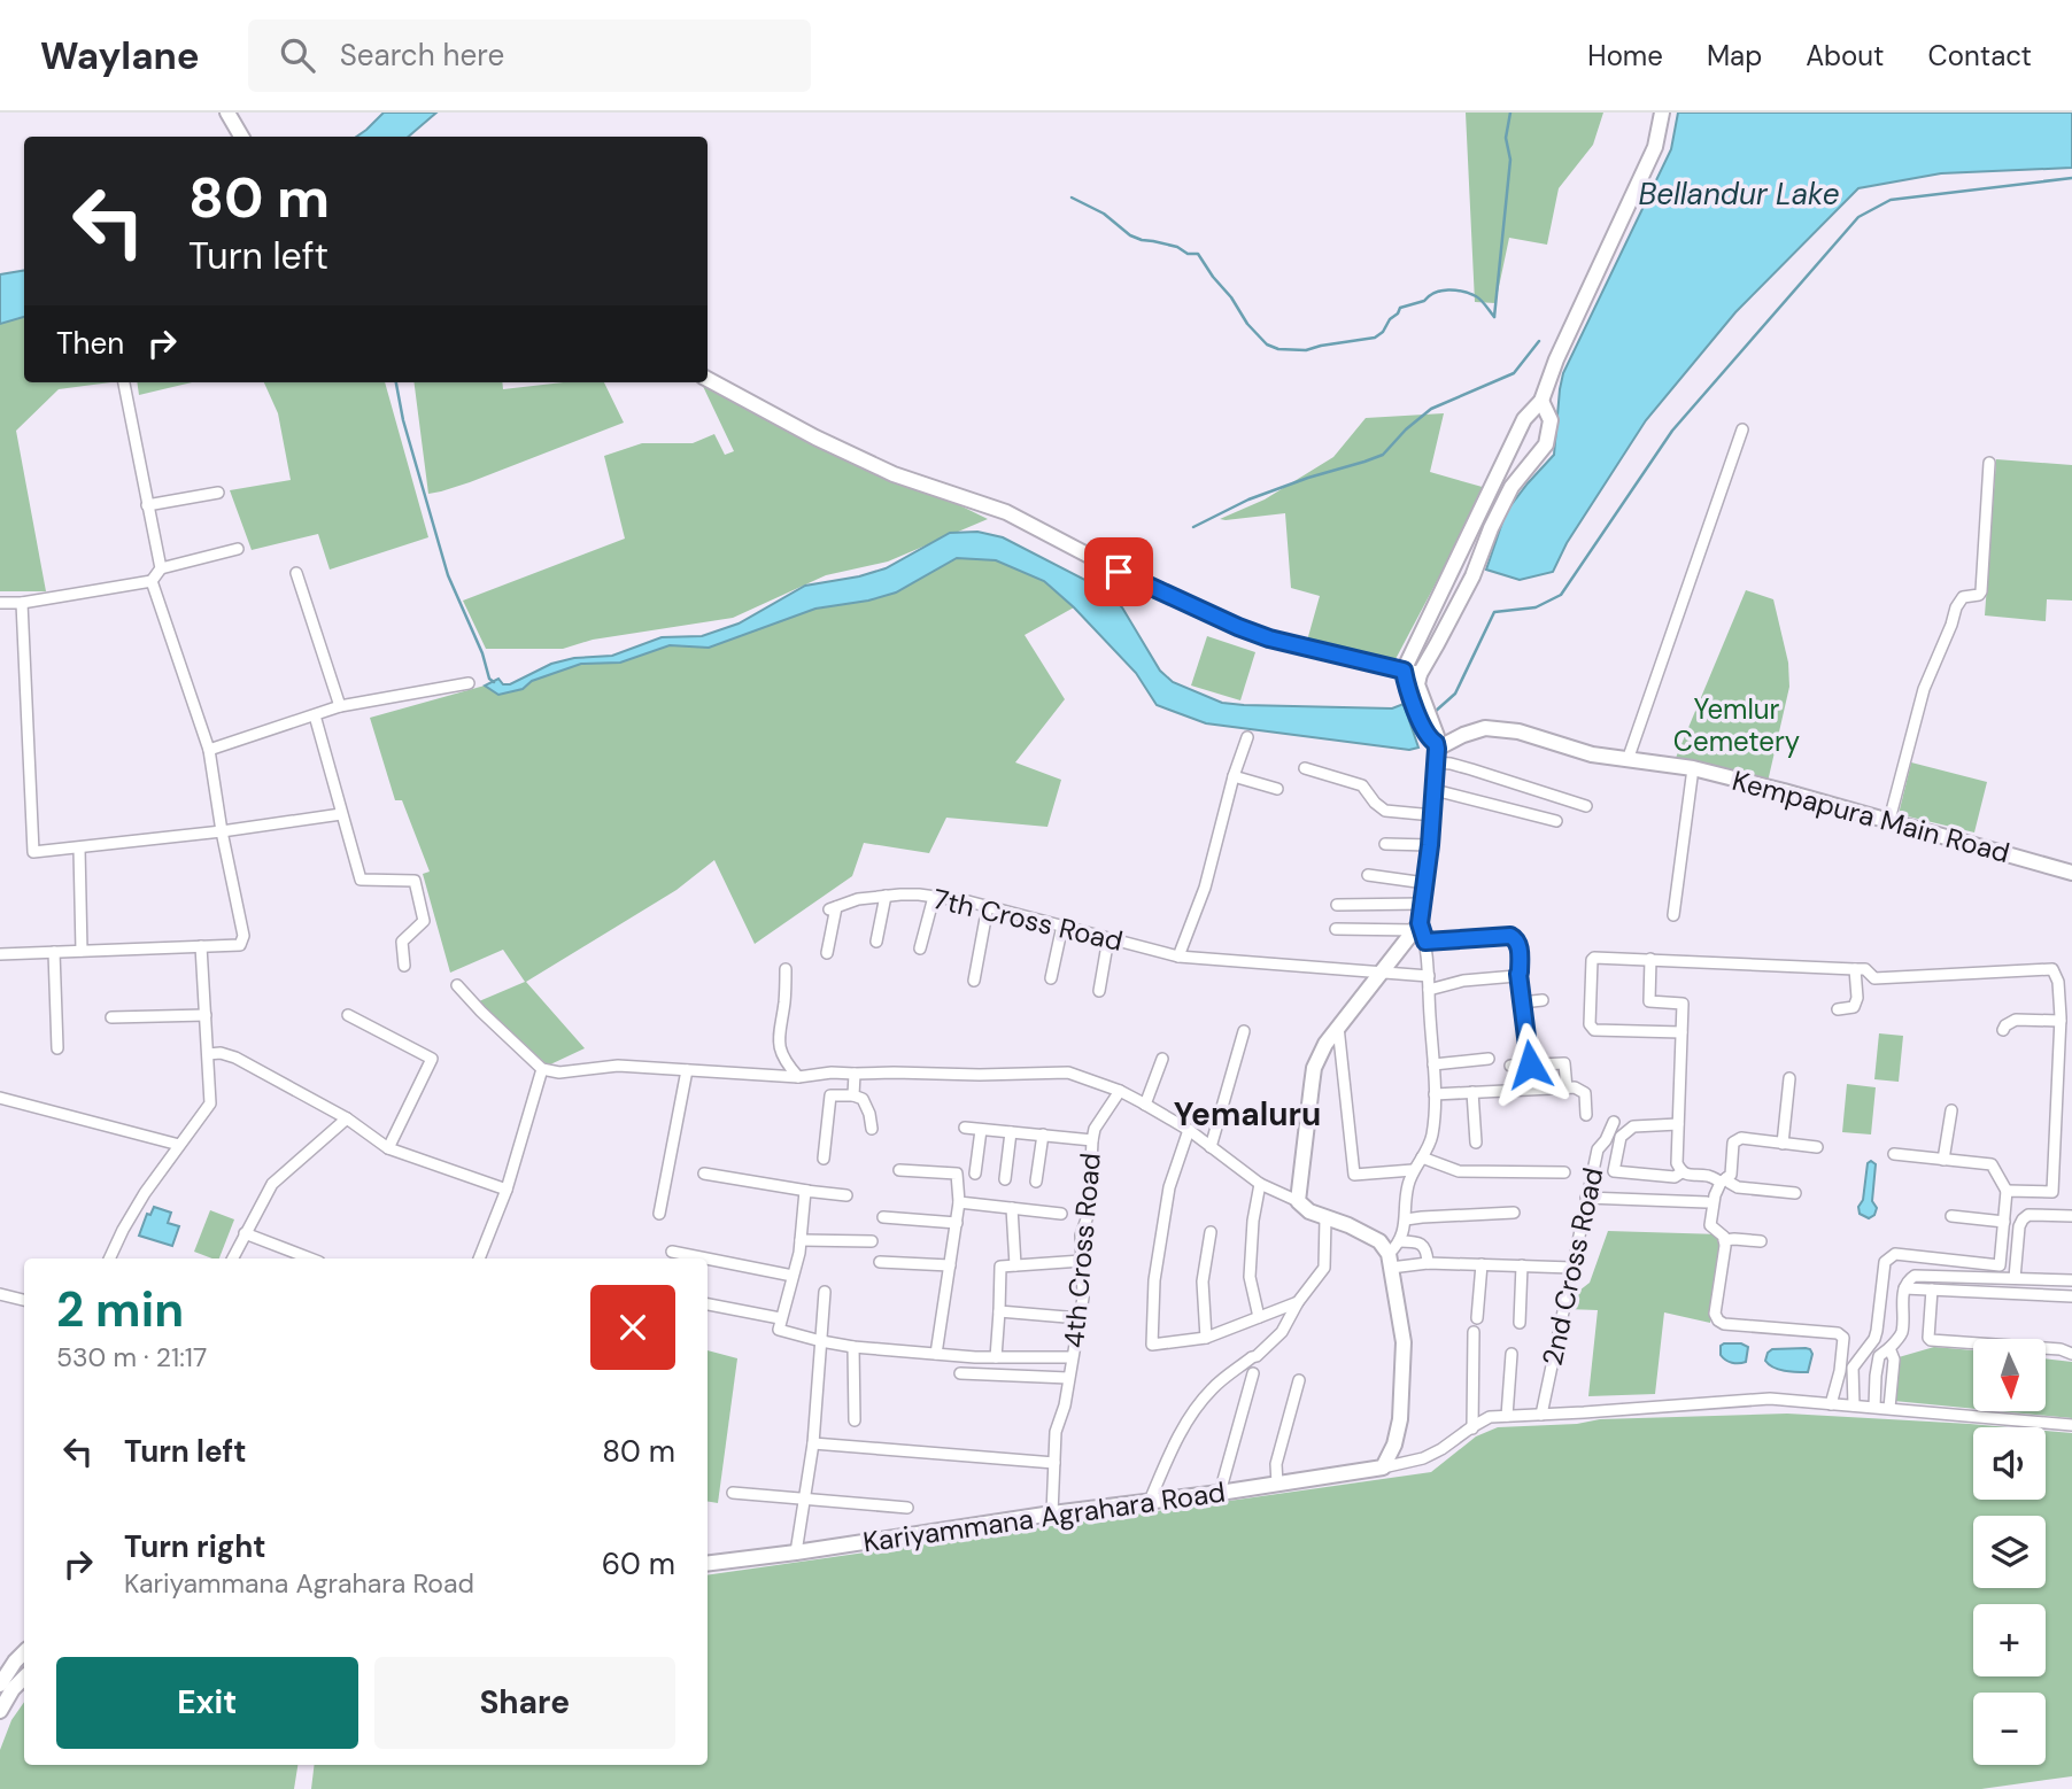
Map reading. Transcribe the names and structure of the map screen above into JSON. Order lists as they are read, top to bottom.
{
  "streets": {
    "street": [
      "Kempapura Main Road",
      "7th Cross Road",
      "4th Cross Road",
      "2nd Cross Road",
      "Kariyammana Agrahara Road"
    ]
  },
  "crossings": [
    ["4th Cross Road", "Kariyammana Agrahara Road"],
    ["2nd Cross Road", "Kariyammana Agrahara Road"]
  ],
  "districts": ["Yemaluru"],
  "water": ["Bellandur Lake"],
  "parks": ["Yemlur Cemetery"],
  "north": "bottom",
  "page": {
    "header": "Waylane",
    "search": "Search here",
    "nav": [
      "Home",
      "Map",
      "About",
      "Contact"
    ],
    "turn": ["80 m", "Turn left"],
    "then": "Then",
    "heading": ["2 min", "530 m · 21:17"],
    "map_buttons": ["+", "−"],
    "list": [
      {
        "name": "Turn left",
        "value": "80 m"
      },
      {
        "name": "Turn right",
        "note": "Kariyammana Agrahara Road",
        "value": "60 m"
      }
    ],
    "buttons": ["Exit", "Share"]
  }
}
